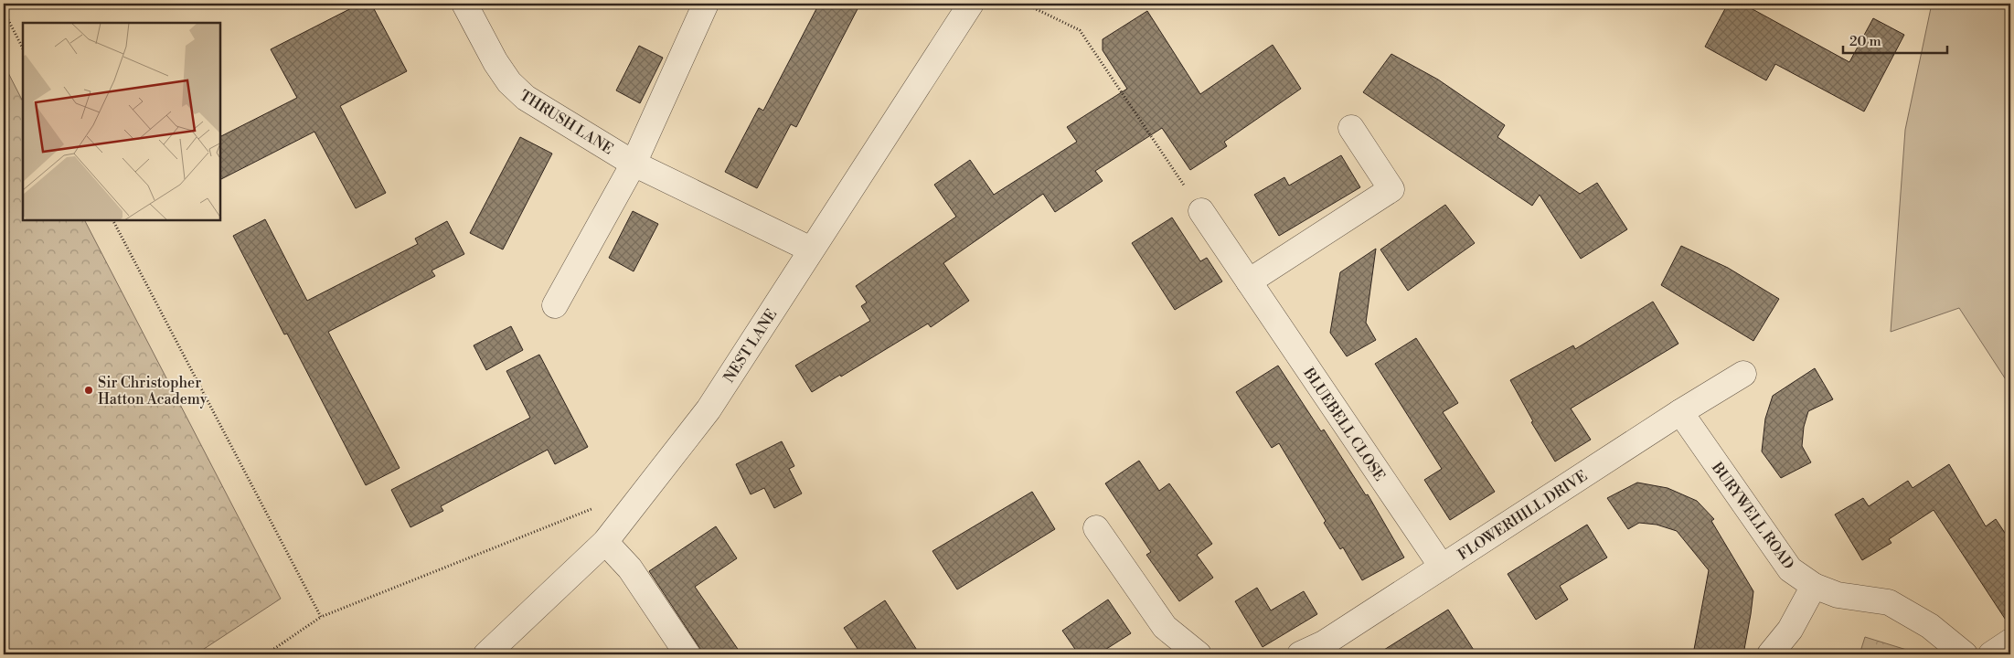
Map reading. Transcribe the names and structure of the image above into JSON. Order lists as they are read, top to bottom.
{
  "streets": {
    "street": [
      "THRUSH LANE",
      "NEST LANE",
      "BLUEBELL CLOSE",
      "FLOWERHILL DRIVE",
      "BURYWELL ROAD"
    ]
  },
  "crossings": [
    ["THRUSH LANE", "NEST LANE"],
    ["BLUEBELL CLOSE", "FLOWERHILL DRIVE"],
    ["FLOWERHILL DRIVE", "BURYWELL ROAD"]
  ],
  "places": ["Sir Christopher Hatton Academy"],
  "scale_bar": "20 m"
}
